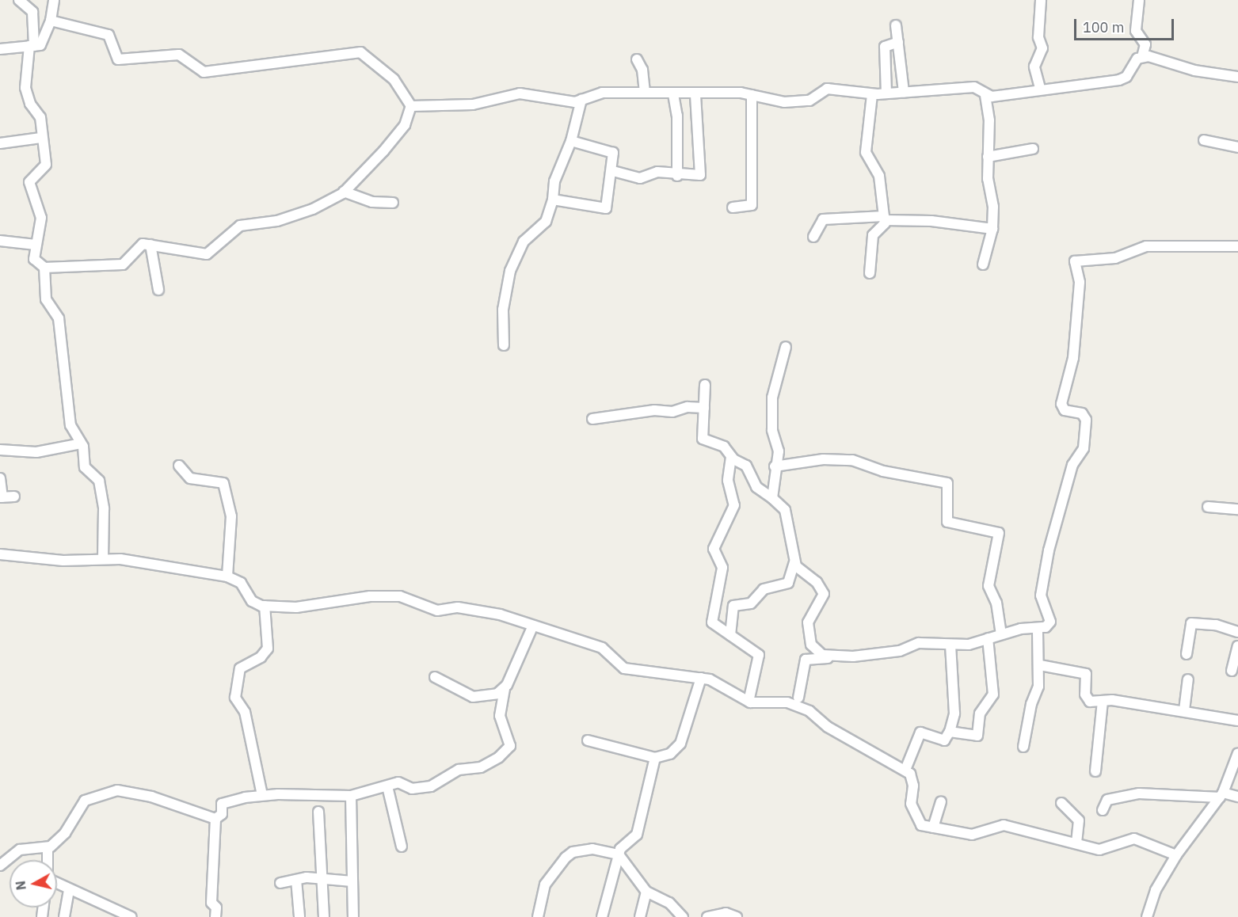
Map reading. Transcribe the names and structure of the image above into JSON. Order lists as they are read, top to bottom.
{
  "scale_bar": "100 m",
  "north": "left"
}
